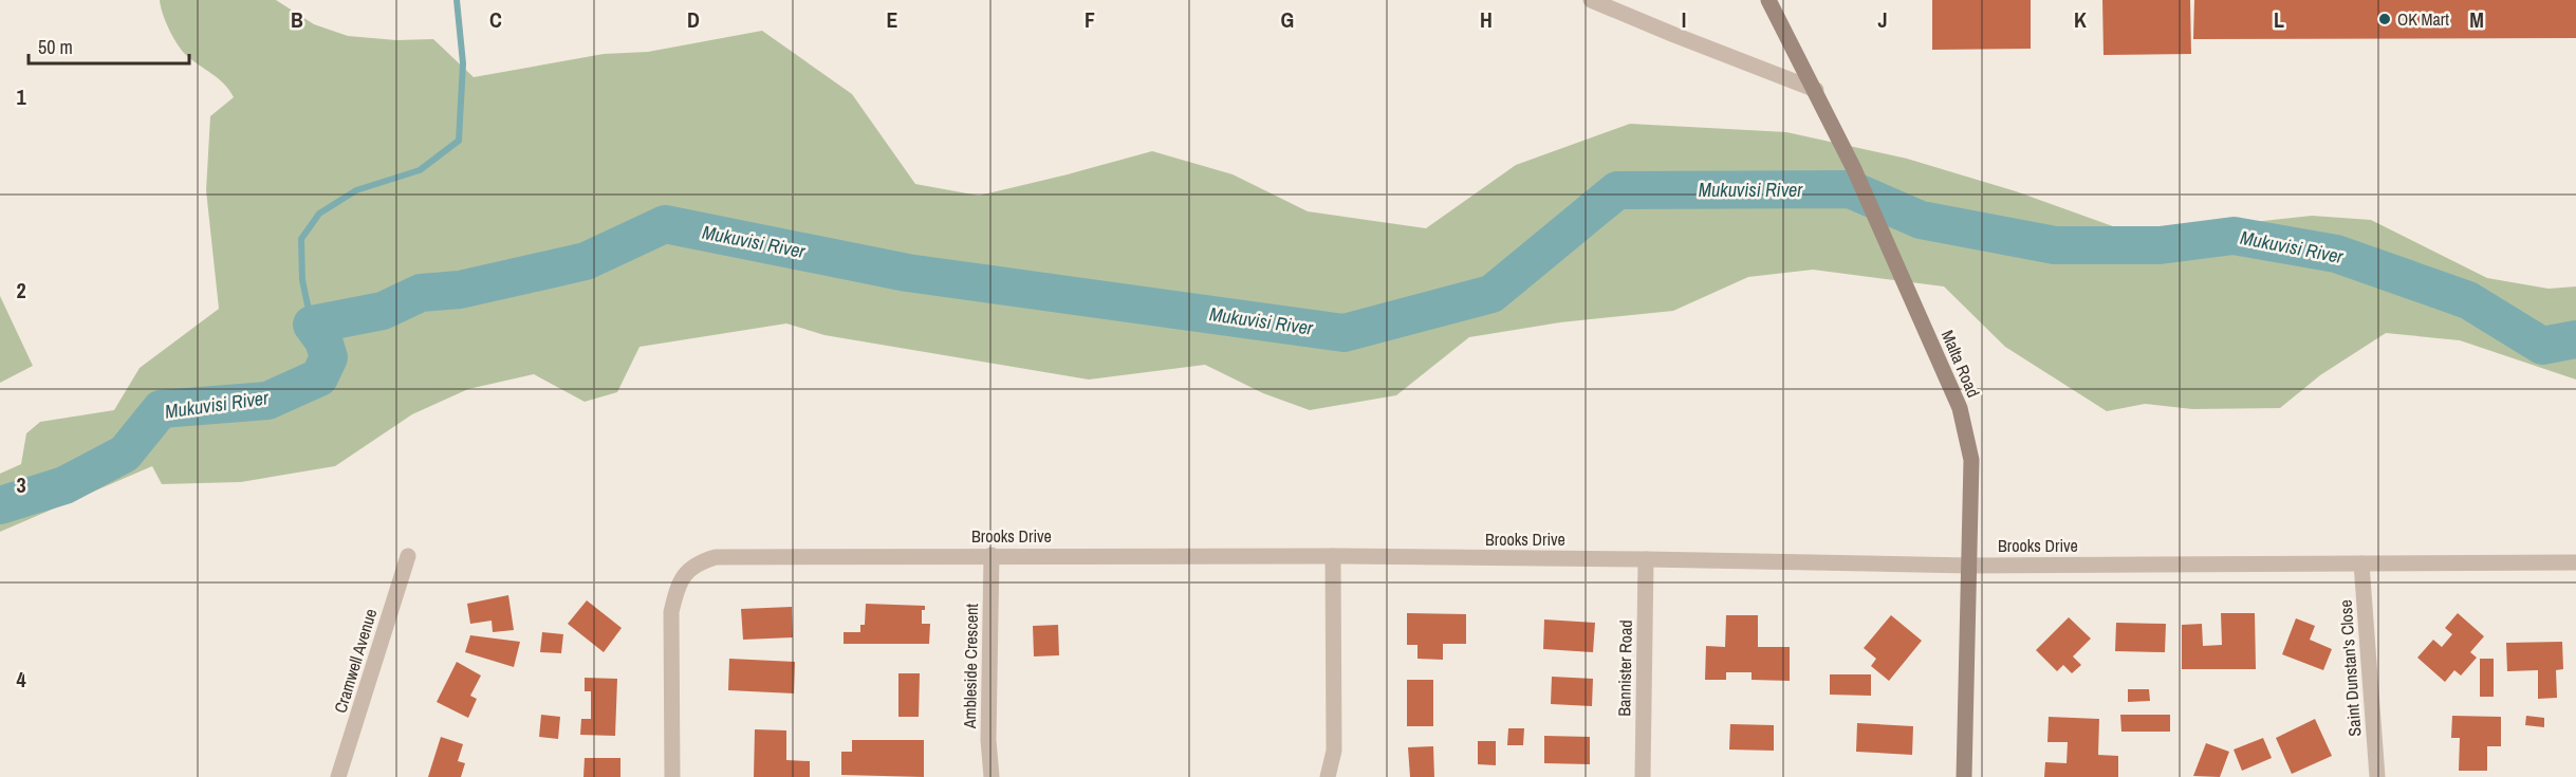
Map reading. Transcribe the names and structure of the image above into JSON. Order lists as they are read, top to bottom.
{
  "streets": {
    "street": [
      "Malta Road",
      "Brooks Drive",
      "Cramwell Avenue",
      "Ambleside Crescent",
      "Bannister Road",
      "Saint Dunstan's Close"
    ]
  },
  "crossings": [
    ["Malta Road", "Brooks Drive"],
    ["Brooks Drive", "Ambleside Crescent"],
    ["Brooks Drive", "Bannister Road"],
    ["Brooks Drive", "Saint Dunstan's Close"]
  ],
  "water": ["Mukuvisi River"],
  "places": ["OK Mart"],
  "scale_bar": "50 m",
  "grid": {
    "columns": [
      "B",
      "C",
      "D",
      "E",
      "F",
      "G",
      "H",
      "I",
      "J",
      "K",
      "L",
      "M"
    ],
    "rows": [
      "1",
      "2",
      "3",
      "4"
    ]
  }
}
